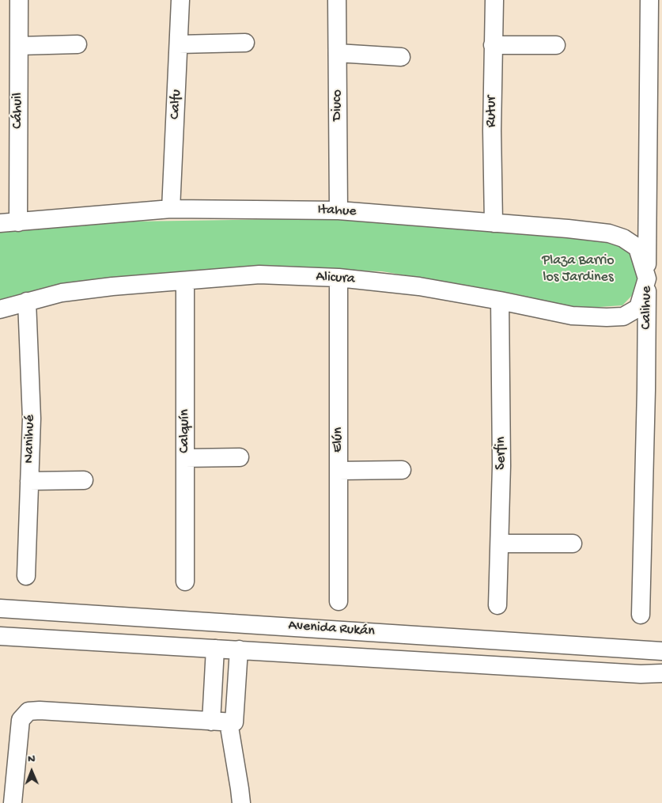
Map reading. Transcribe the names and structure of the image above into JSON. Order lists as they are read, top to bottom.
{
  "streets": {
    "street": [
      "Calfu",
      "Diuco",
      "Cáhuil",
      "Rutur",
      "Itahue",
      "Alicura",
      "Calihue",
      "Calquín",
      "Nanihué",
      "Elún",
      "Serfin",
      "Avenida Rukán"
    ]
  },
  "crossings": [
    ["Calfu", "Itahue"],
    ["Diuco", "Itahue"],
    ["Cáhuil", "Itahue"],
    ["Rutur", "Itahue"],
    ["Itahue", "Alicura"],
    ["Itahue", "Calihue"],
    ["Alicura", "Calihue"],
    ["Alicura", "Calquín"],
    ["Alicura", "Nanihué"],
    ["Alicura", "Elún"],
    ["Alicura", "Serfin"]
  ],
  "parks": ["Plaza Barrio los Jardines"],
  "north": "top"
}
